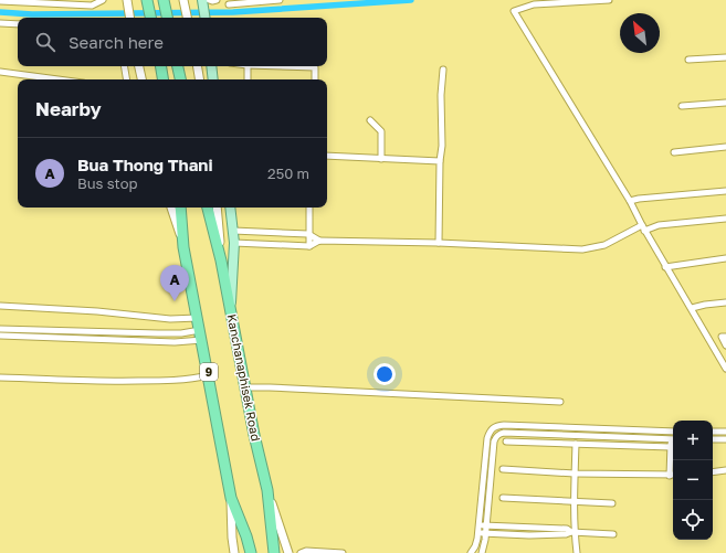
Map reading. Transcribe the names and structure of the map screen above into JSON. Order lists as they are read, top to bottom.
{
  "streets": {
    "highway": ["9", "Kanchanaphisek Road"]
  },
  "north": "top left",
  "page": {
    "search": "Search here",
    "heading": "Nearby",
    "list": [
      {
        "mark": "A",
        "name": "Bua Thong Thani",
        "note": "Bus stop",
        "value": "250 m"
      }
    ],
    "pins": "A",
    "map_buttons": ["+", "−"]
  }
}
